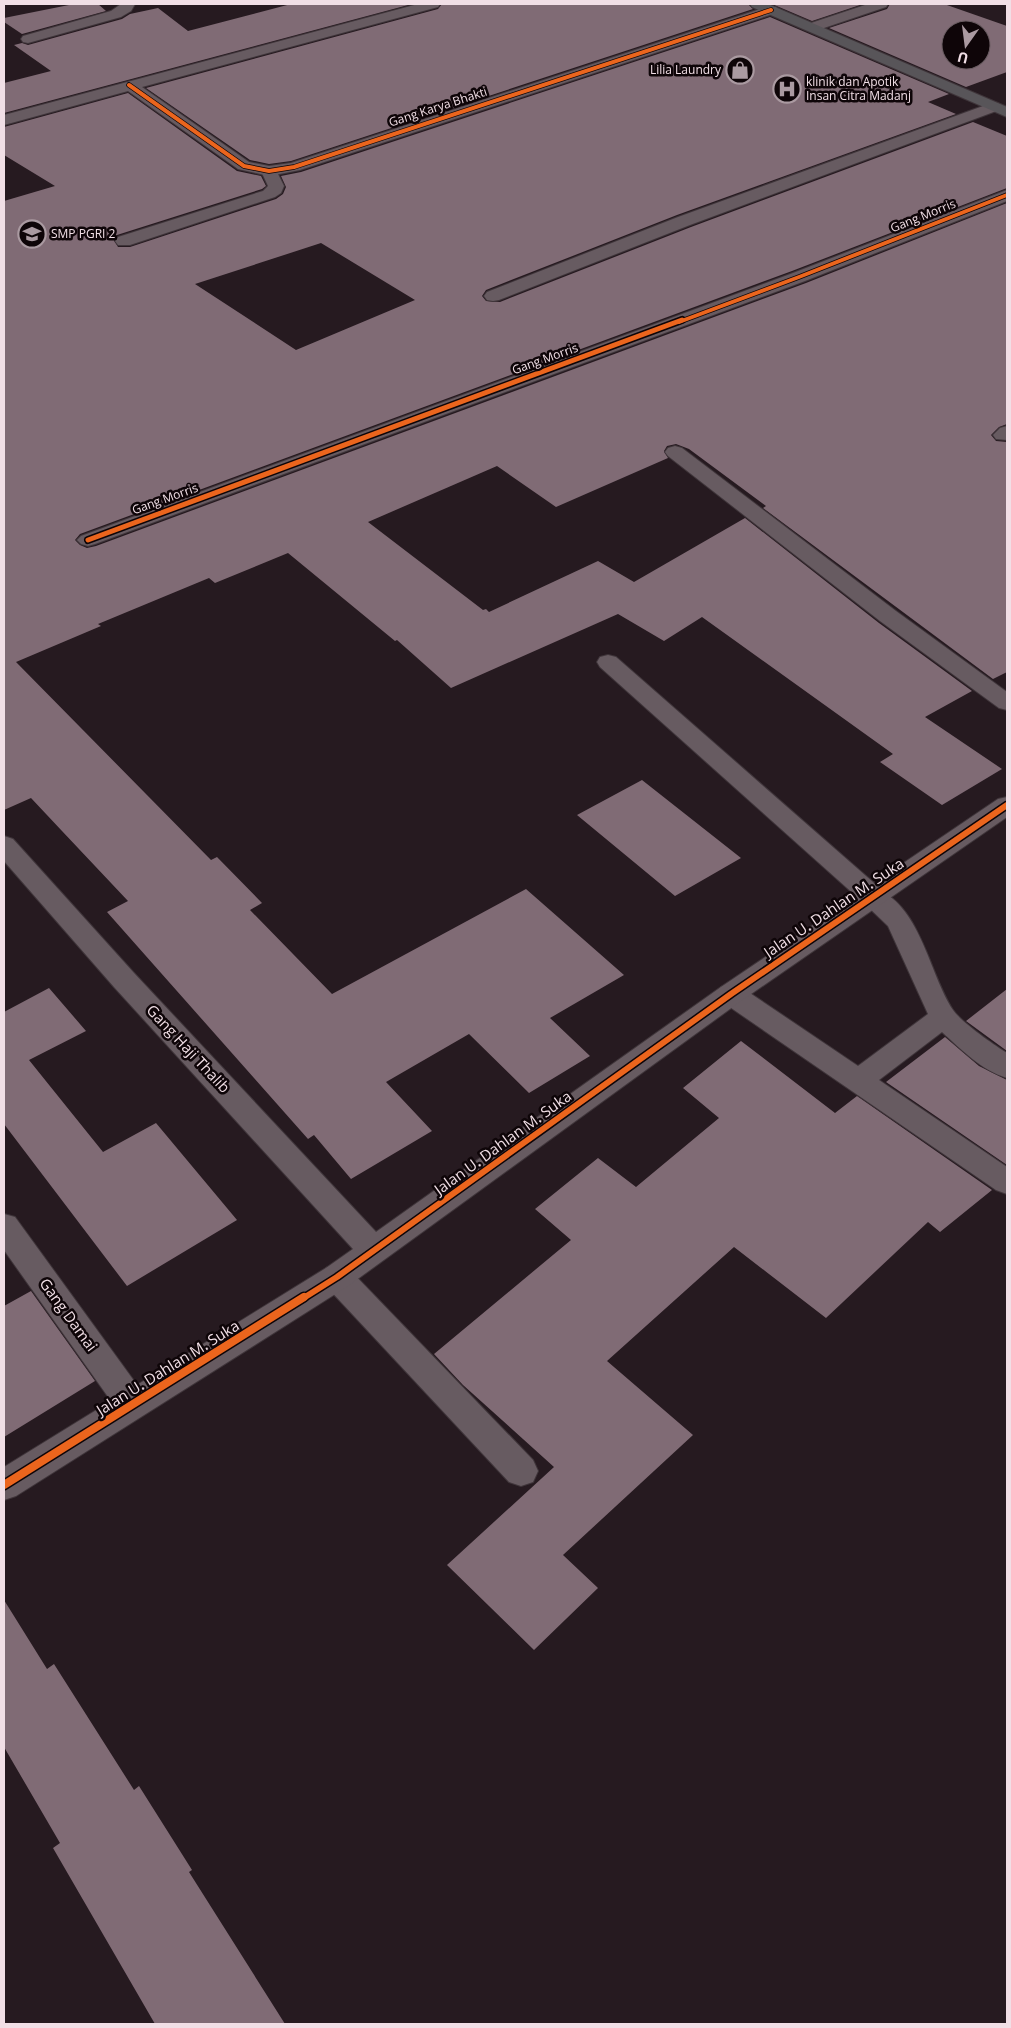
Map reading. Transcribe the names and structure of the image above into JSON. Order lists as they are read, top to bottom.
{
  "streets": {
    "street": [
      "Gang Karya Bhakti",
      "Gang Morris",
      "Jalan U. Dahlan M. Suka",
      "Gang Haji Thalib",
      "Gang Damai"
    ]
  },
  "crossings": [
    ["Jalan U. Dahlan M. Suka", "Gang Haji Thalib"],
    ["Jalan U. Dahlan M. Suka", "Gang Damai"]
  ],
  "places": {
    "shop": ["Lilia Laundry"],
    "hospital": ["klinik dan Apotik Insan Citra Madanj"],
    "school or university": ["SMP PGRI 2"]
  },
  "north": "bottom"
}
